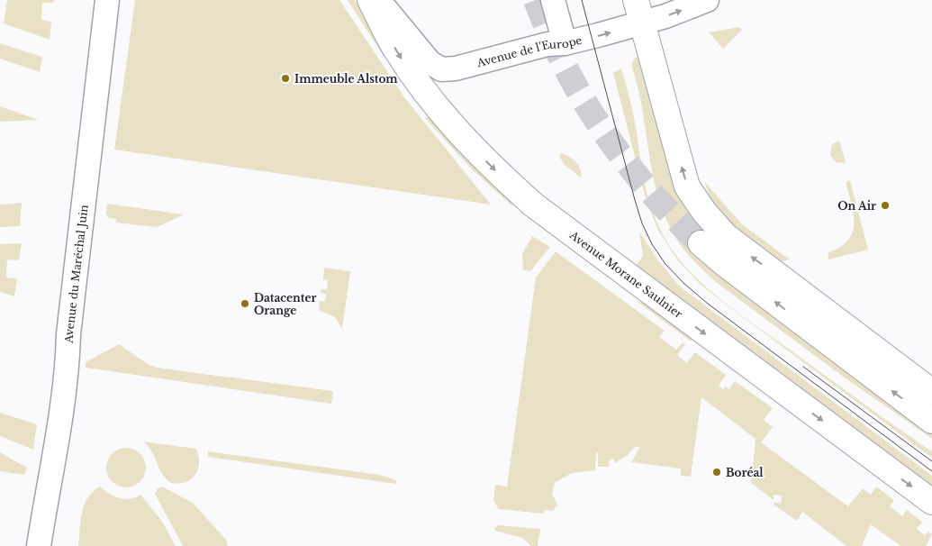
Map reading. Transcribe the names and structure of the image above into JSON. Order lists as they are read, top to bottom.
{
  "streets": {
    "main road": ["Avenue Morane Saulnier"],
    "street": ["Avenue de l'Europe", "Avenue du Maréchal Juin"]
  },
  "one_way": ["Avenue de l'Europe"],
  "places": [
    "Immeuble Alstom",
    "On Air",
    "Datacenter Orange",
    "Boréal"
  ]
}
